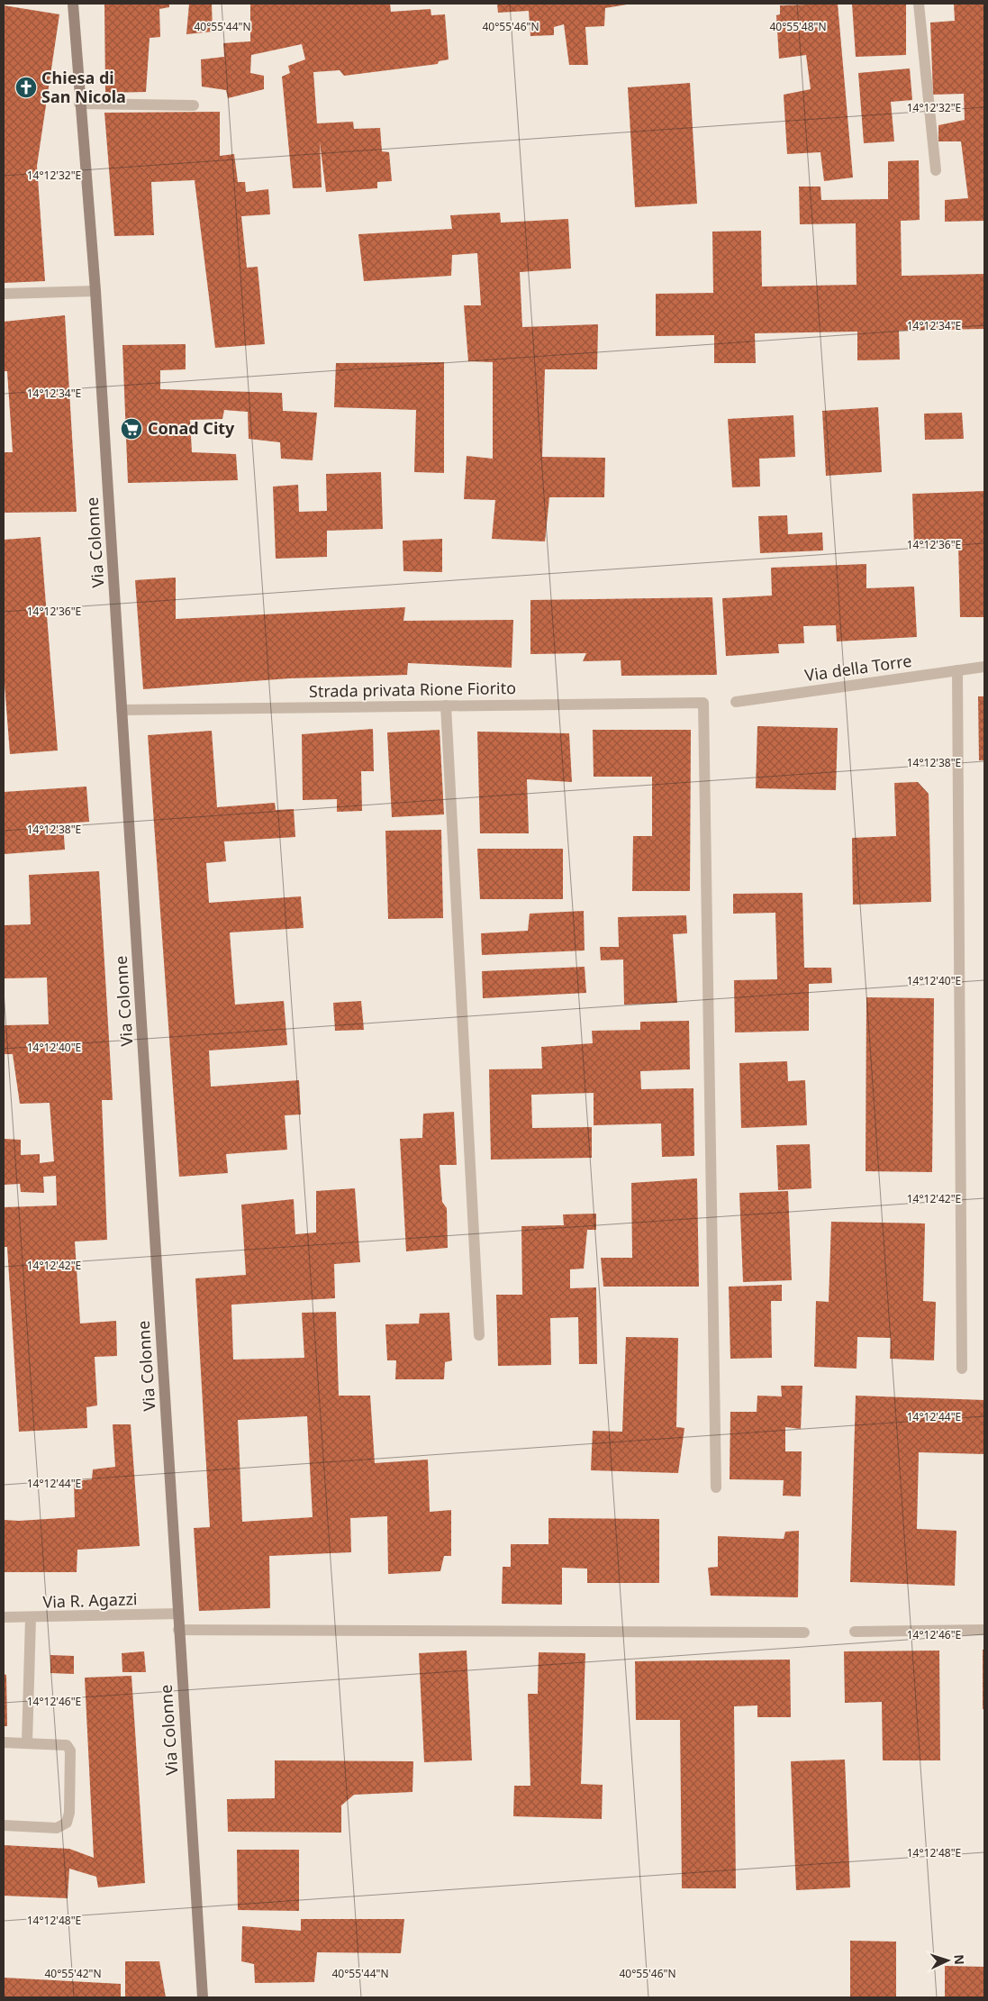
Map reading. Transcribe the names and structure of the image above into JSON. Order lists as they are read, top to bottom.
{
  "streets": {
    "main road": ["Via Colonne"],
    "street": ["Via della Torre", "Strada privata Rione Fiorito", "Via R. Agazzi"]
  },
  "crossings": [
    ["Via Colonne", "Strada privata Rione Fiorito"],
    ["Via Colonne", "Via R. Agazzi"]
  ],
  "places": {
    "church": ["Chiesa di San Nicola"],
    "supermarket": ["Conad City"]
  },
  "north": "right",
  "coordinates": [
    "40°55'44\"N",
    "40°55'46\"N",
    "40°55'48\"N",
    "14°12'32\"E",
    "14°12'34\"E",
    "14°12'36\"E",
    "14°12'38\"E",
    "14°12'40\"E",
    "14°12'42\"E",
    "14°12'44\"E",
    "14°12'46\"E",
    "14°12'48\"E",
    "40°55'42\"N"
  ]
}
